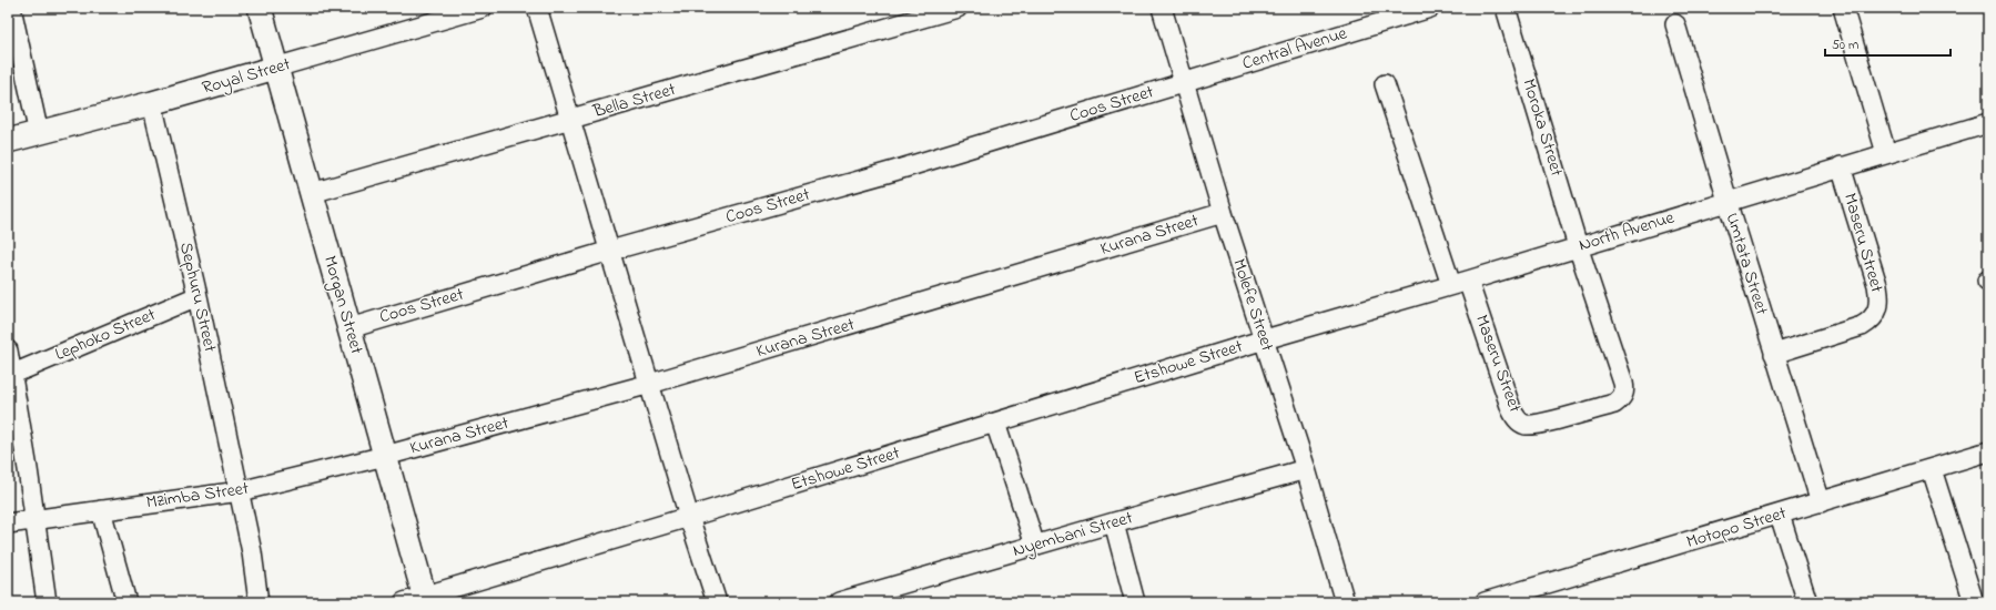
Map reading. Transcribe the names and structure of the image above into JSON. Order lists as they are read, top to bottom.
{
  "streets": {
    "street": [
      "Central Avenue",
      "Royal Street",
      "Bella Street",
      "Coos Street",
      "Moroka Street",
      "North Avenue",
      "Kurana Street",
      "Maseru Street",
      "Umtata Street",
      "Sephuru Street",
      "Morgan Street",
      "Molefe Street",
      "Lephoko Street",
      "Etshowe Street",
      "Mzimba Street",
      "Motopo Street",
      "Nyembani Street"
    ]
  },
  "crossings": [
    ["Central Avenue", "Coos Street"],
    ["Central Avenue", "Molefe Street"],
    ["Royal Street", "Sephuru Street"],
    ["Royal Street", "Morgan Street"],
    ["Bella Street", "Morgan Street"],
    ["Coos Street", "Morgan Street"],
    ["Coos Street", "Molefe Street"],
    ["Moroka Street", "North Avenue"],
    ["Moroka Street", "Maseru Street"],
    ["North Avenue", "Maseru Street"],
    ["North Avenue", "Umtata Street"],
    ["North Avenue", "Molefe Street"],
    ["North Avenue", "Etshowe Street"],
    ["Kurana Street", "Morgan Street"],
    ["Kurana Street", "Molefe Street"],
    ["Kurana Street", "Mzimba Street"],
    ["Maseru Street", "Umtata Street"],
    ["Umtata Street", "Motopo Street"],
    ["Sephuru Street", "Lephoko Street"],
    ["Sephuru Street", "Mzimba Street"],
    ["Morgan Street", "Etshowe Street"],
    ["Morgan Street", "Mzimba Street"],
    ["Molefe Street", "Etshowe Street"],
    ["Molefe Street", "Nyembani Street"]
  ],
  "scale_bar": "50 m"
}
